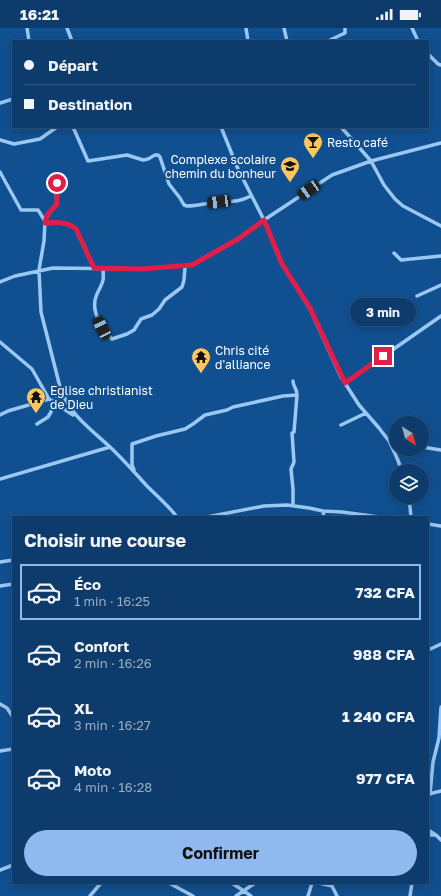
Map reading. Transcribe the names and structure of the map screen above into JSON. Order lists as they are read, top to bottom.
{
  "places": {
    "bar": ["Resto café"],
    "school or university": ["Complexe scolaire chemin du bonheur"],
    "temple": ["Chris cité d'alliance", "Eglise christianist de Dieu"]
  },
  "north": "bottom right",
  "page": {
    "status": "16:21",
    "banner": ["Départ", "Destination"],
    "bubble": "3 min",
    "heading": "Choisir une course",
    "list": [
      {
        "name": "Éco",
        "note": "1 min · 16:25",
        "value": "732 CFA"
      },
      {
        "name": "Confort",
        "note": "2 min · 16:26",
        "value": "988 CFA"
      },
      {
        "name": "XL",
        "note": "3 min · 16:27",
        "value": "1 240 CFA"
      },
      {
        "name": "Moto",
        "note": "4 min · 16:28",
        "value": "977 CFA"
      }
    ],
    "buttons": "Confirmer"
  }
}
